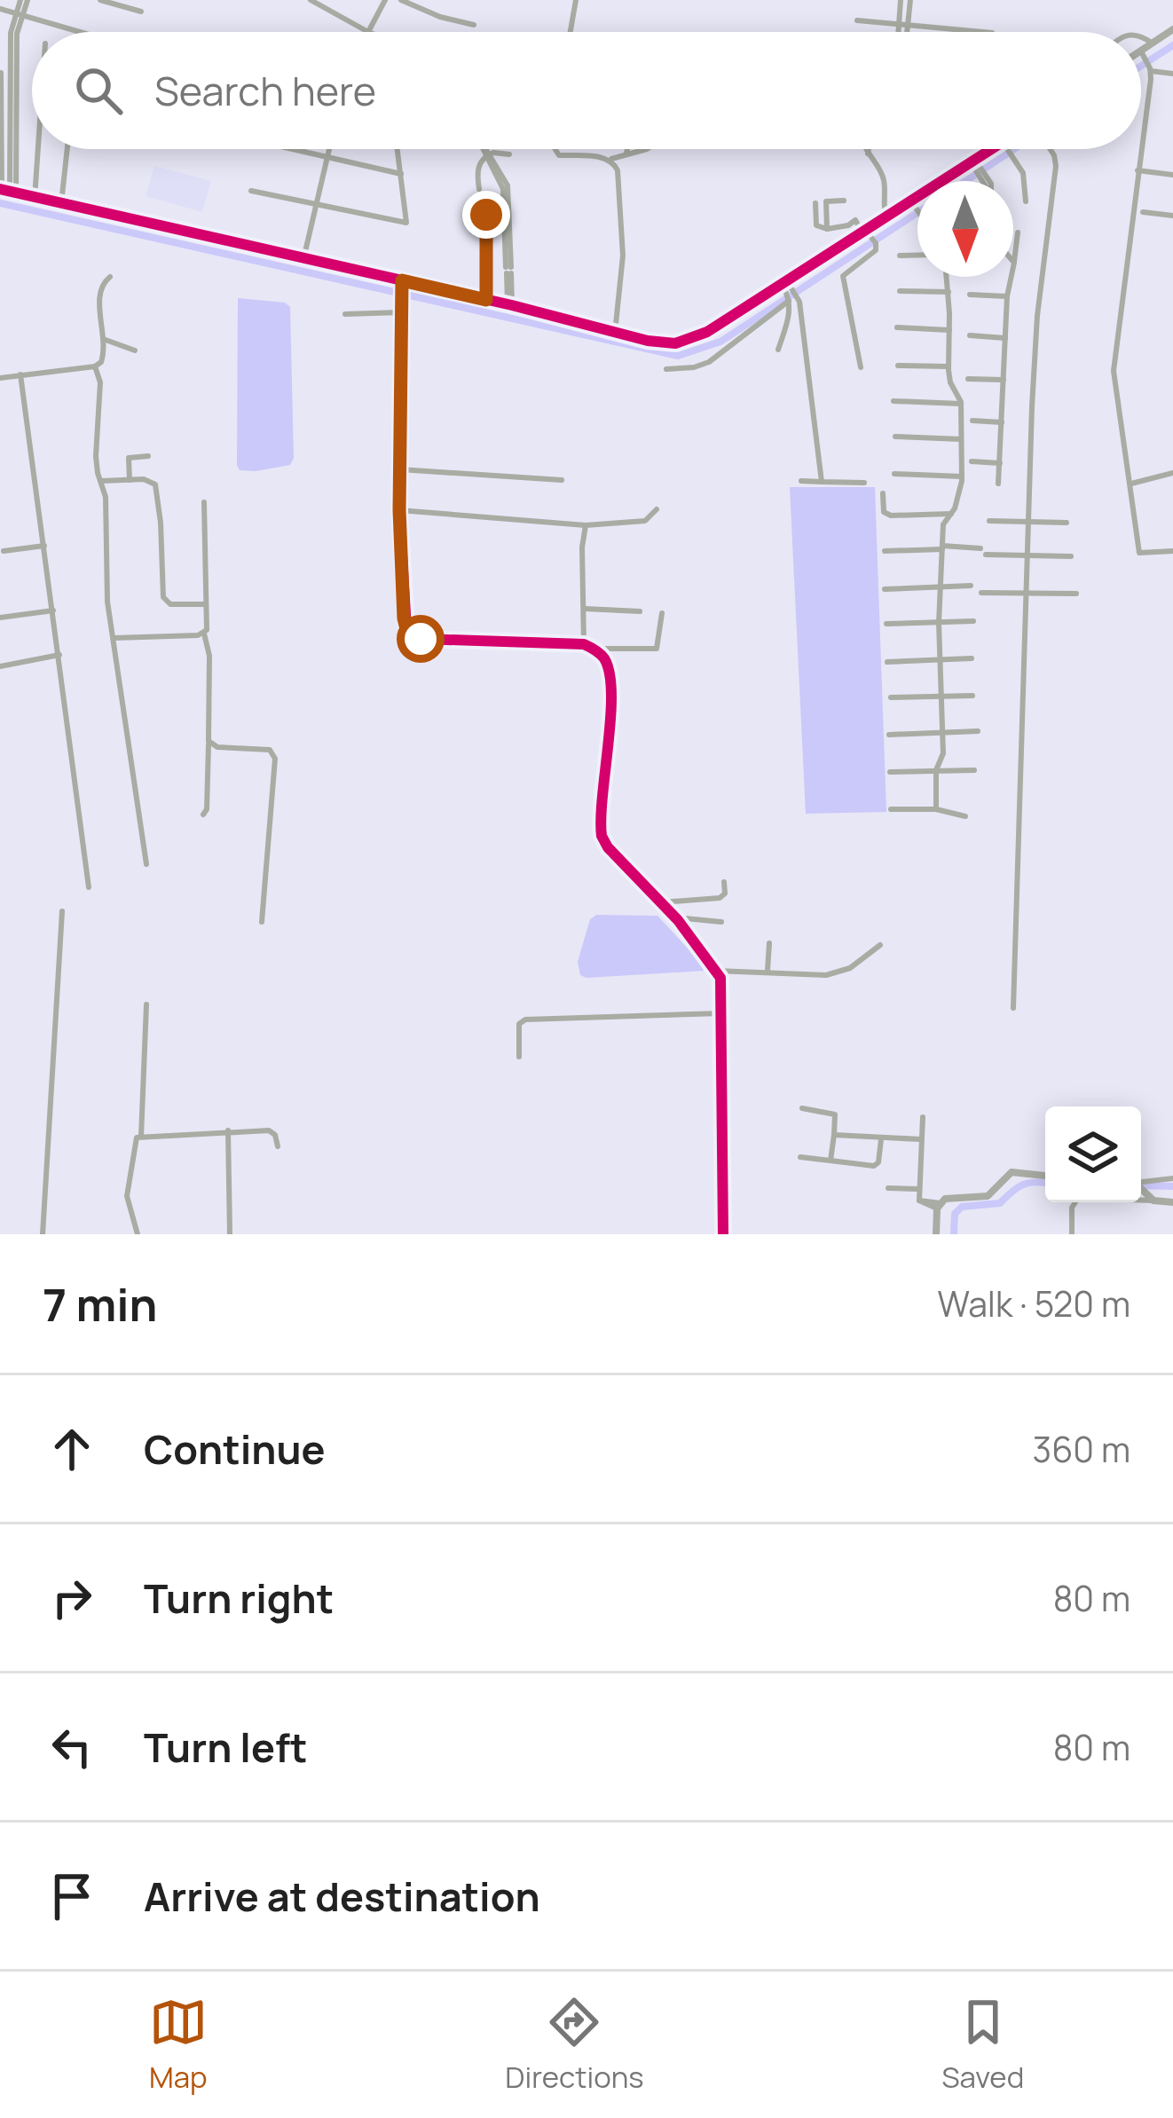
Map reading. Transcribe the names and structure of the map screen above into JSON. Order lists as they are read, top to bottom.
{
  "north": "bottom",
  "page": {
    "search": "Search here",
    "heading": ["7 min", "Walk · 520 m"],
    "list": [
      ["Continue", "360 m"],
      ["Turn right", "80 m"],
      ["Turn left", "80 m"],
      "Arrive at destination"
    ],
    "nav": ["Map", "Directions", "Saved"]
  }
}
